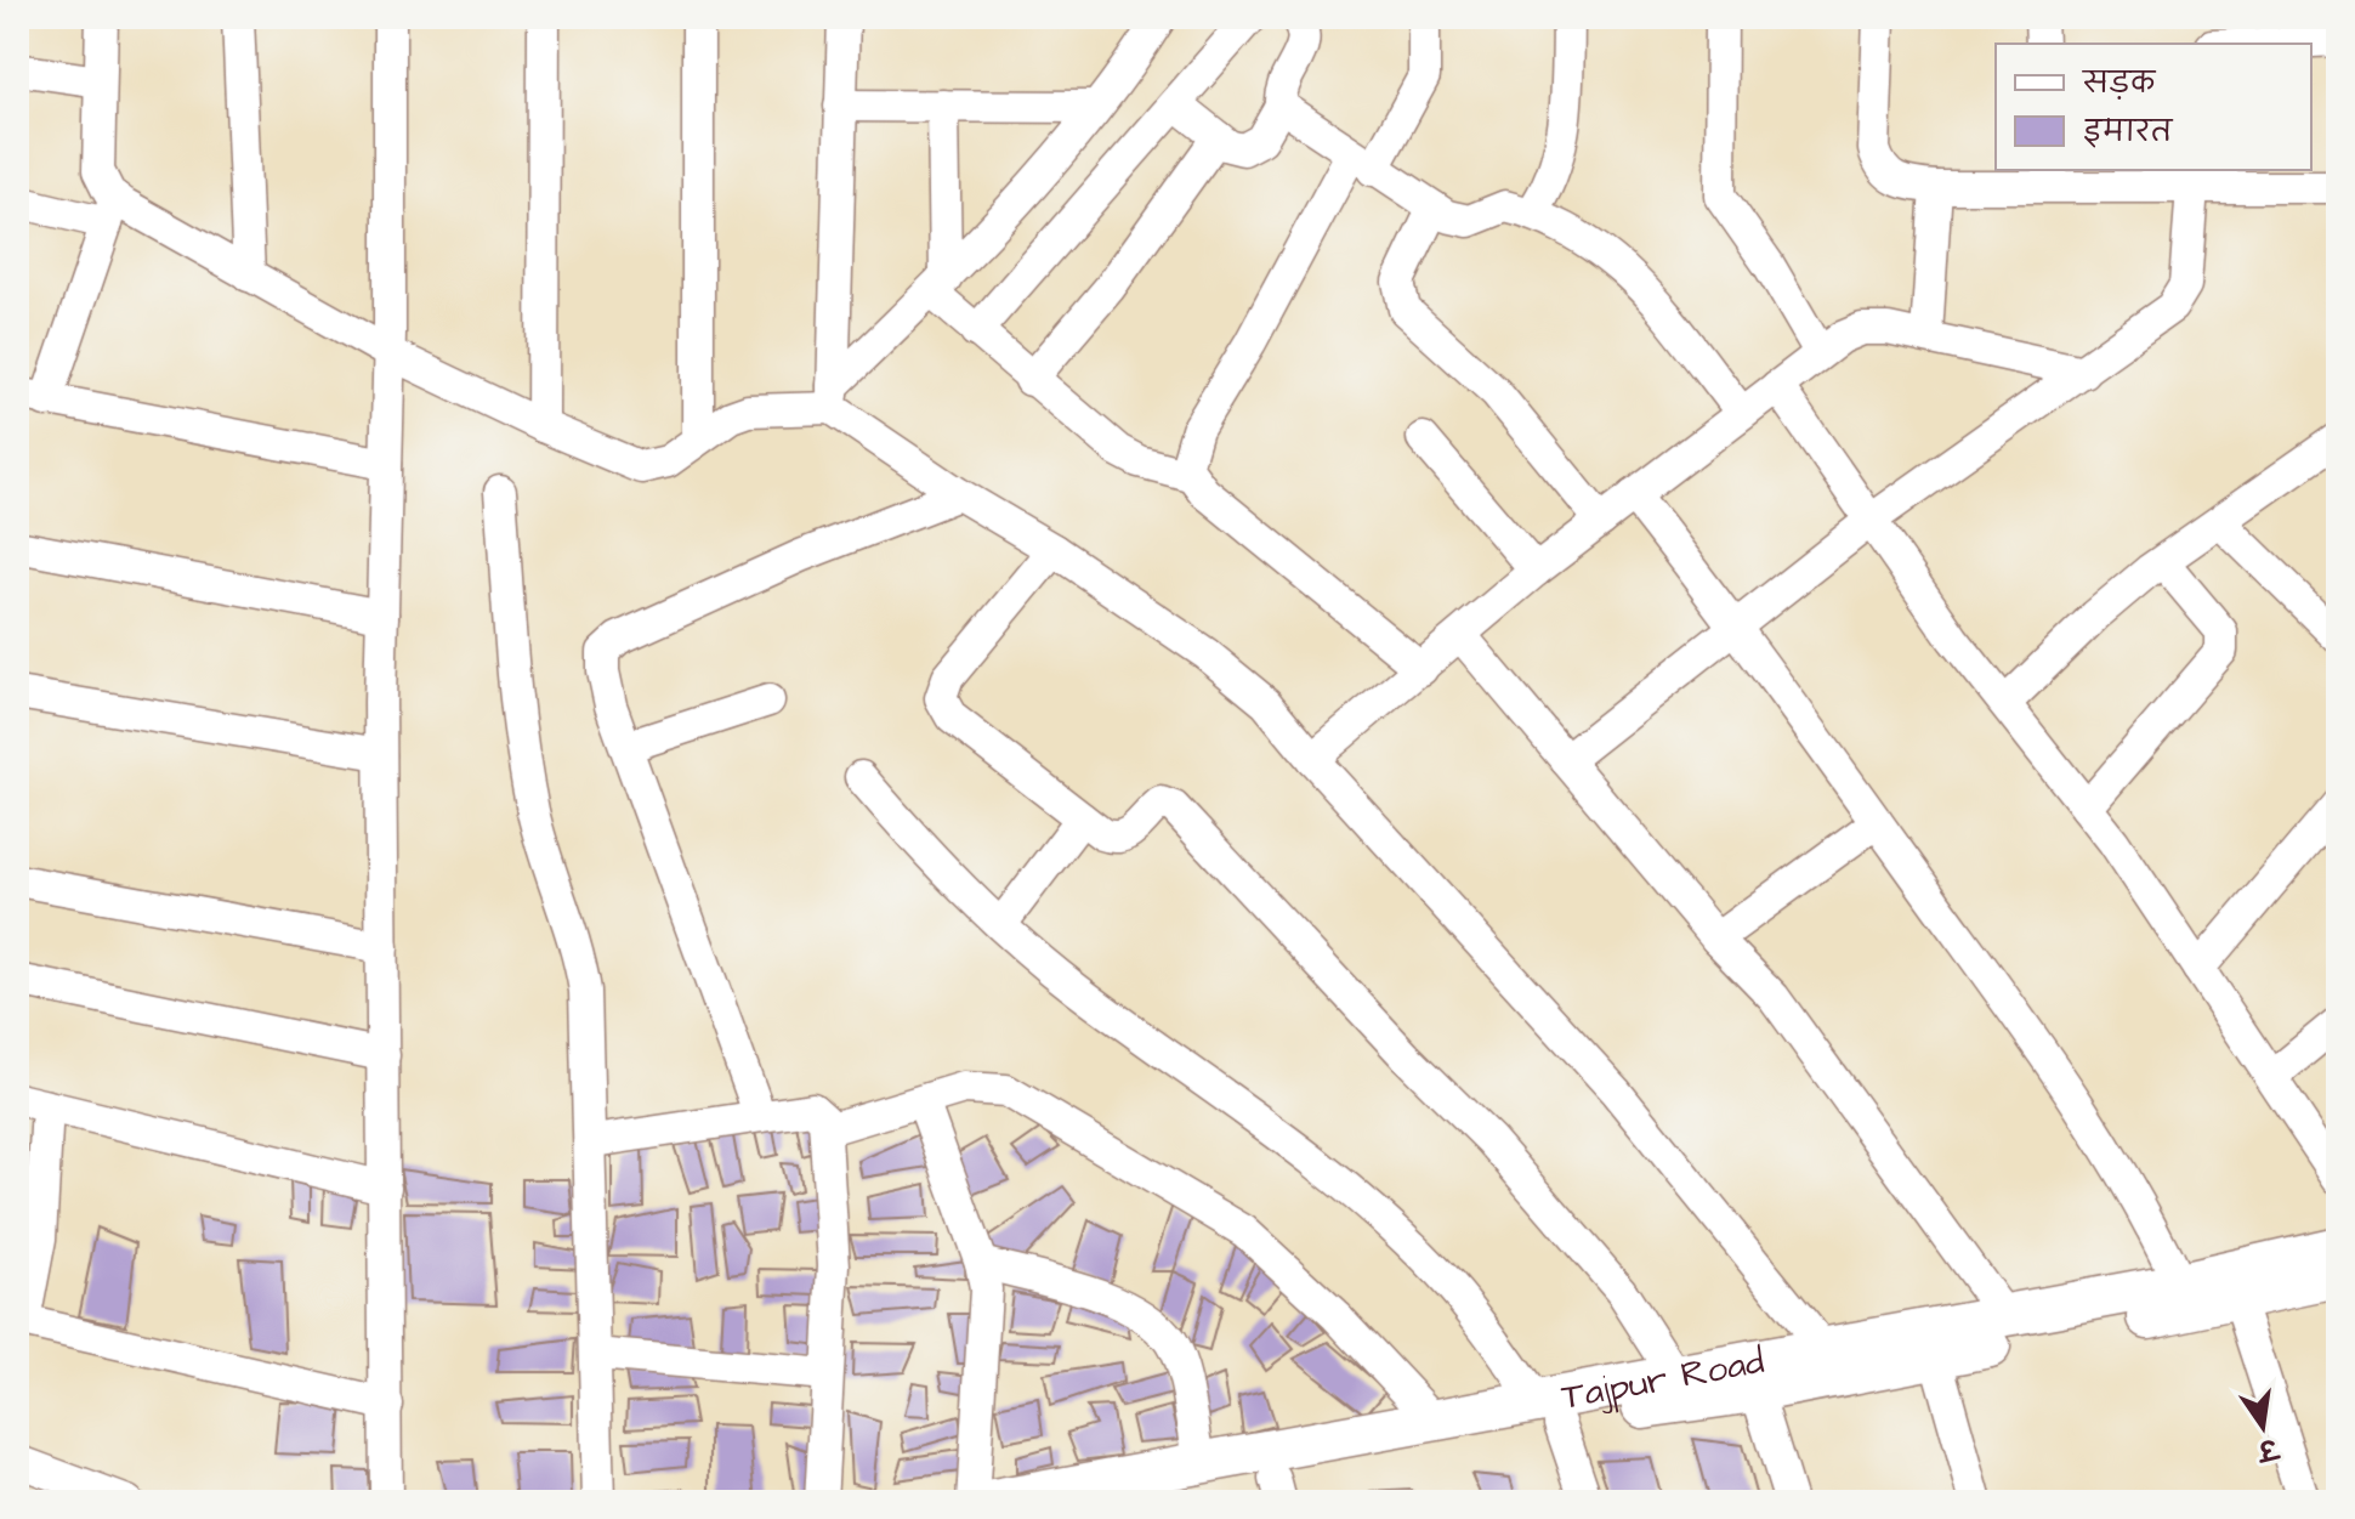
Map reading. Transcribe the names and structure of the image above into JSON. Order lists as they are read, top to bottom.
{
  "streets": {
    "main road": ["Tajpur Road"]
  },
  "legend": ["सड़क", "इमारत"],
  "north": "bottom"
}
